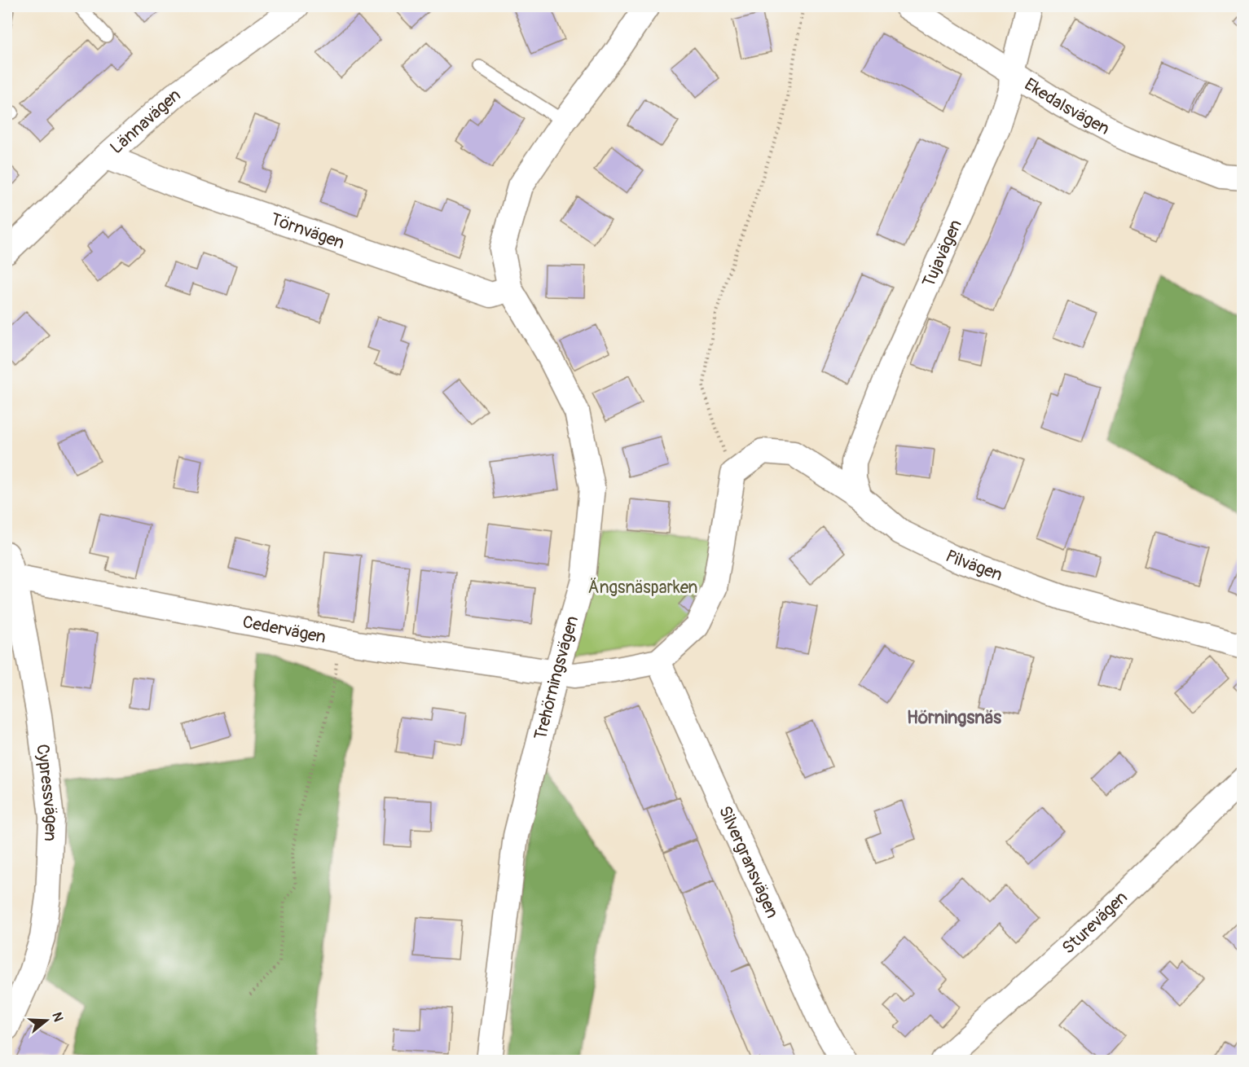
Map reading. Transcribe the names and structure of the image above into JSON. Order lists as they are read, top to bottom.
{
  "streets": {
    "street": [
      "Ekedalsvägen",
      "Lännavägen",
      "Törnvägen",
      "Tujavägen",
      "Pilvägen",
      "Cedervägen",
      "Trehörningsvägen",
      "Cypressvägen",
      "Silvergransvägen",
      "Sturevägen"
    ]
  },
  "crossings": [
    ["Ekedalsvägen", "Tujavägen"],
    ["Lännavägen", "Törnvägen"],
    ["Törnvägen", "Trehörningsvägen"],
    ["Tujavägen", "Pilvägen"],
    ["Cedervägen", "Trehörningsvägen"],
    ["Cedervägen", "Cypressvägen"]
  ],
  "districts": ["Hörningsnäs"],
  "parks": ["Ängsnäsparken"],
  "north": "right"
}
